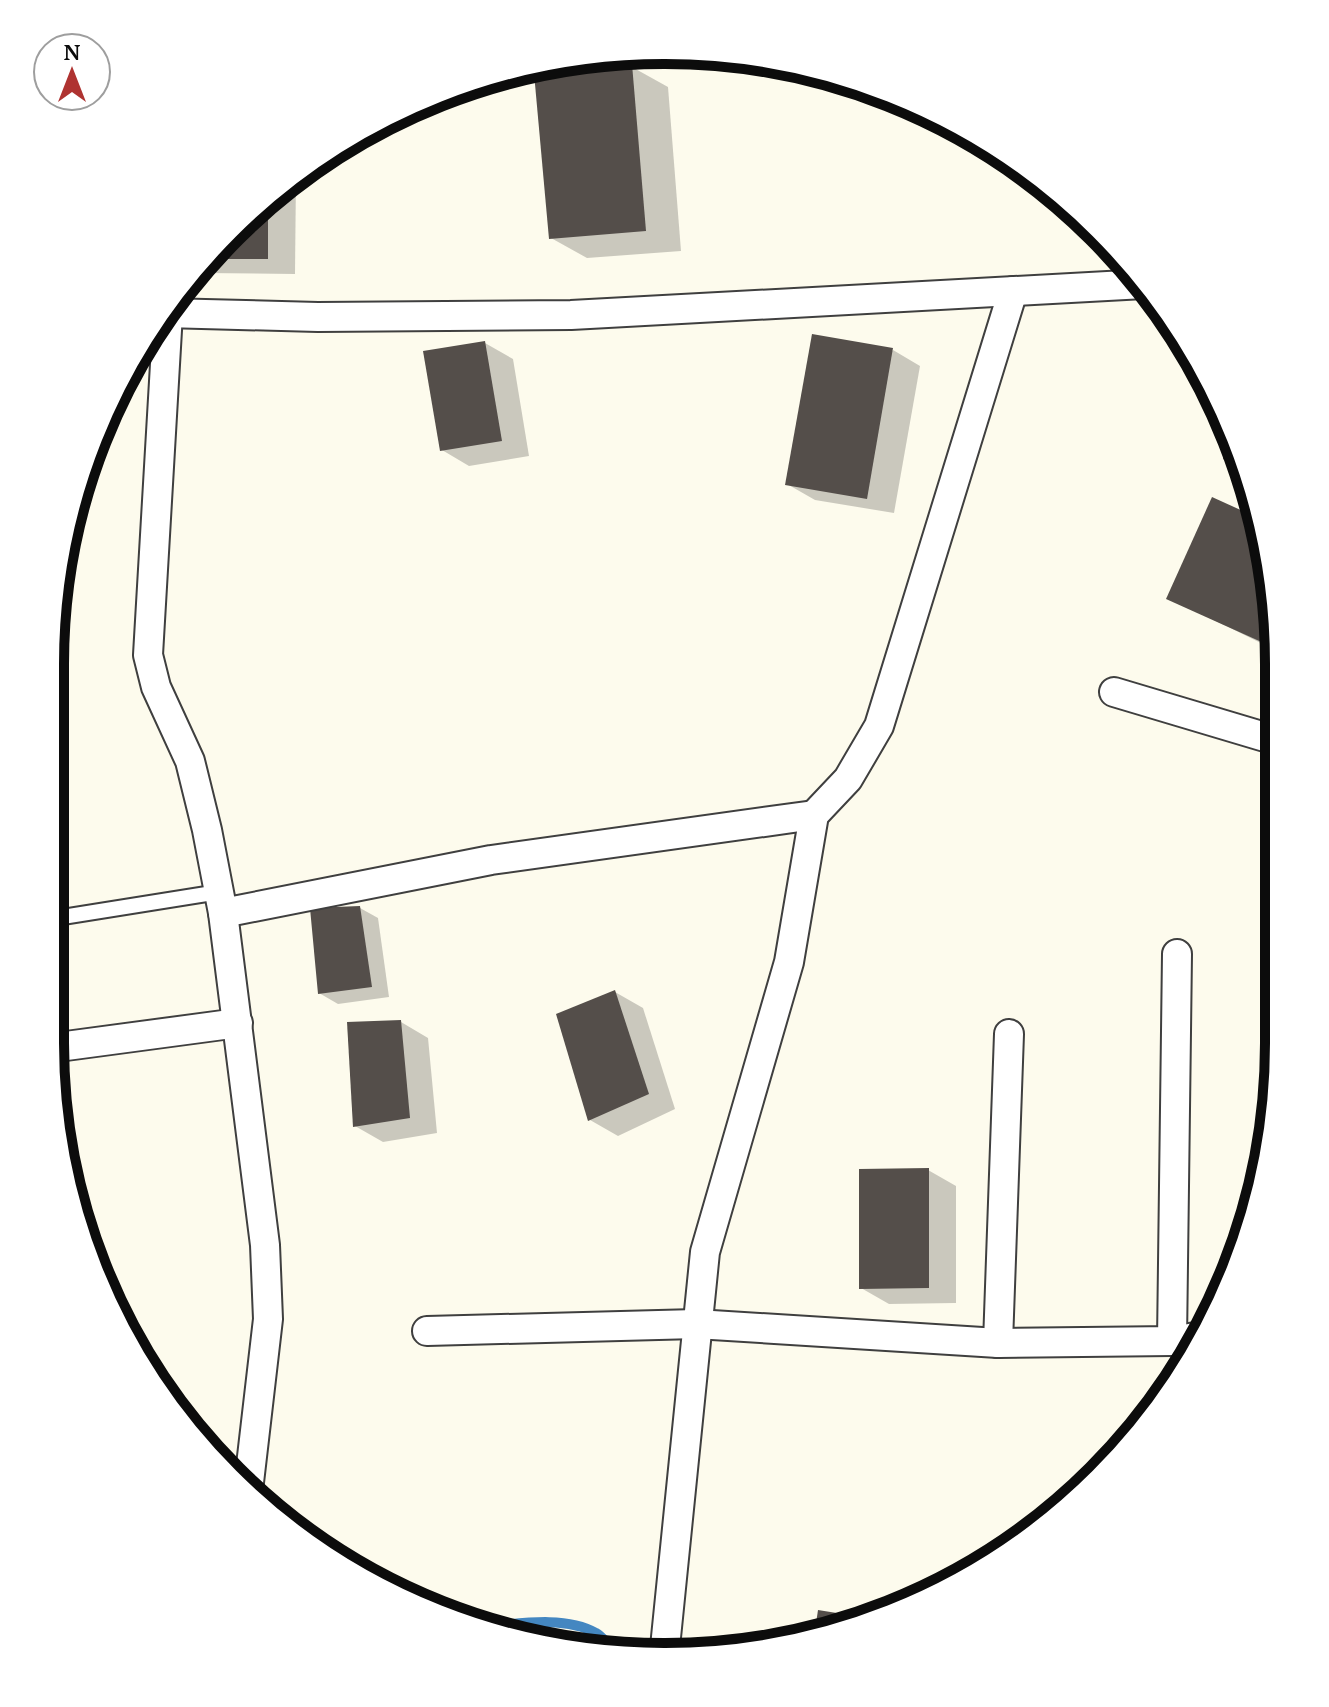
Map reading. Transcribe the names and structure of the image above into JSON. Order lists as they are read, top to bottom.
{
  "north": "top"
}
